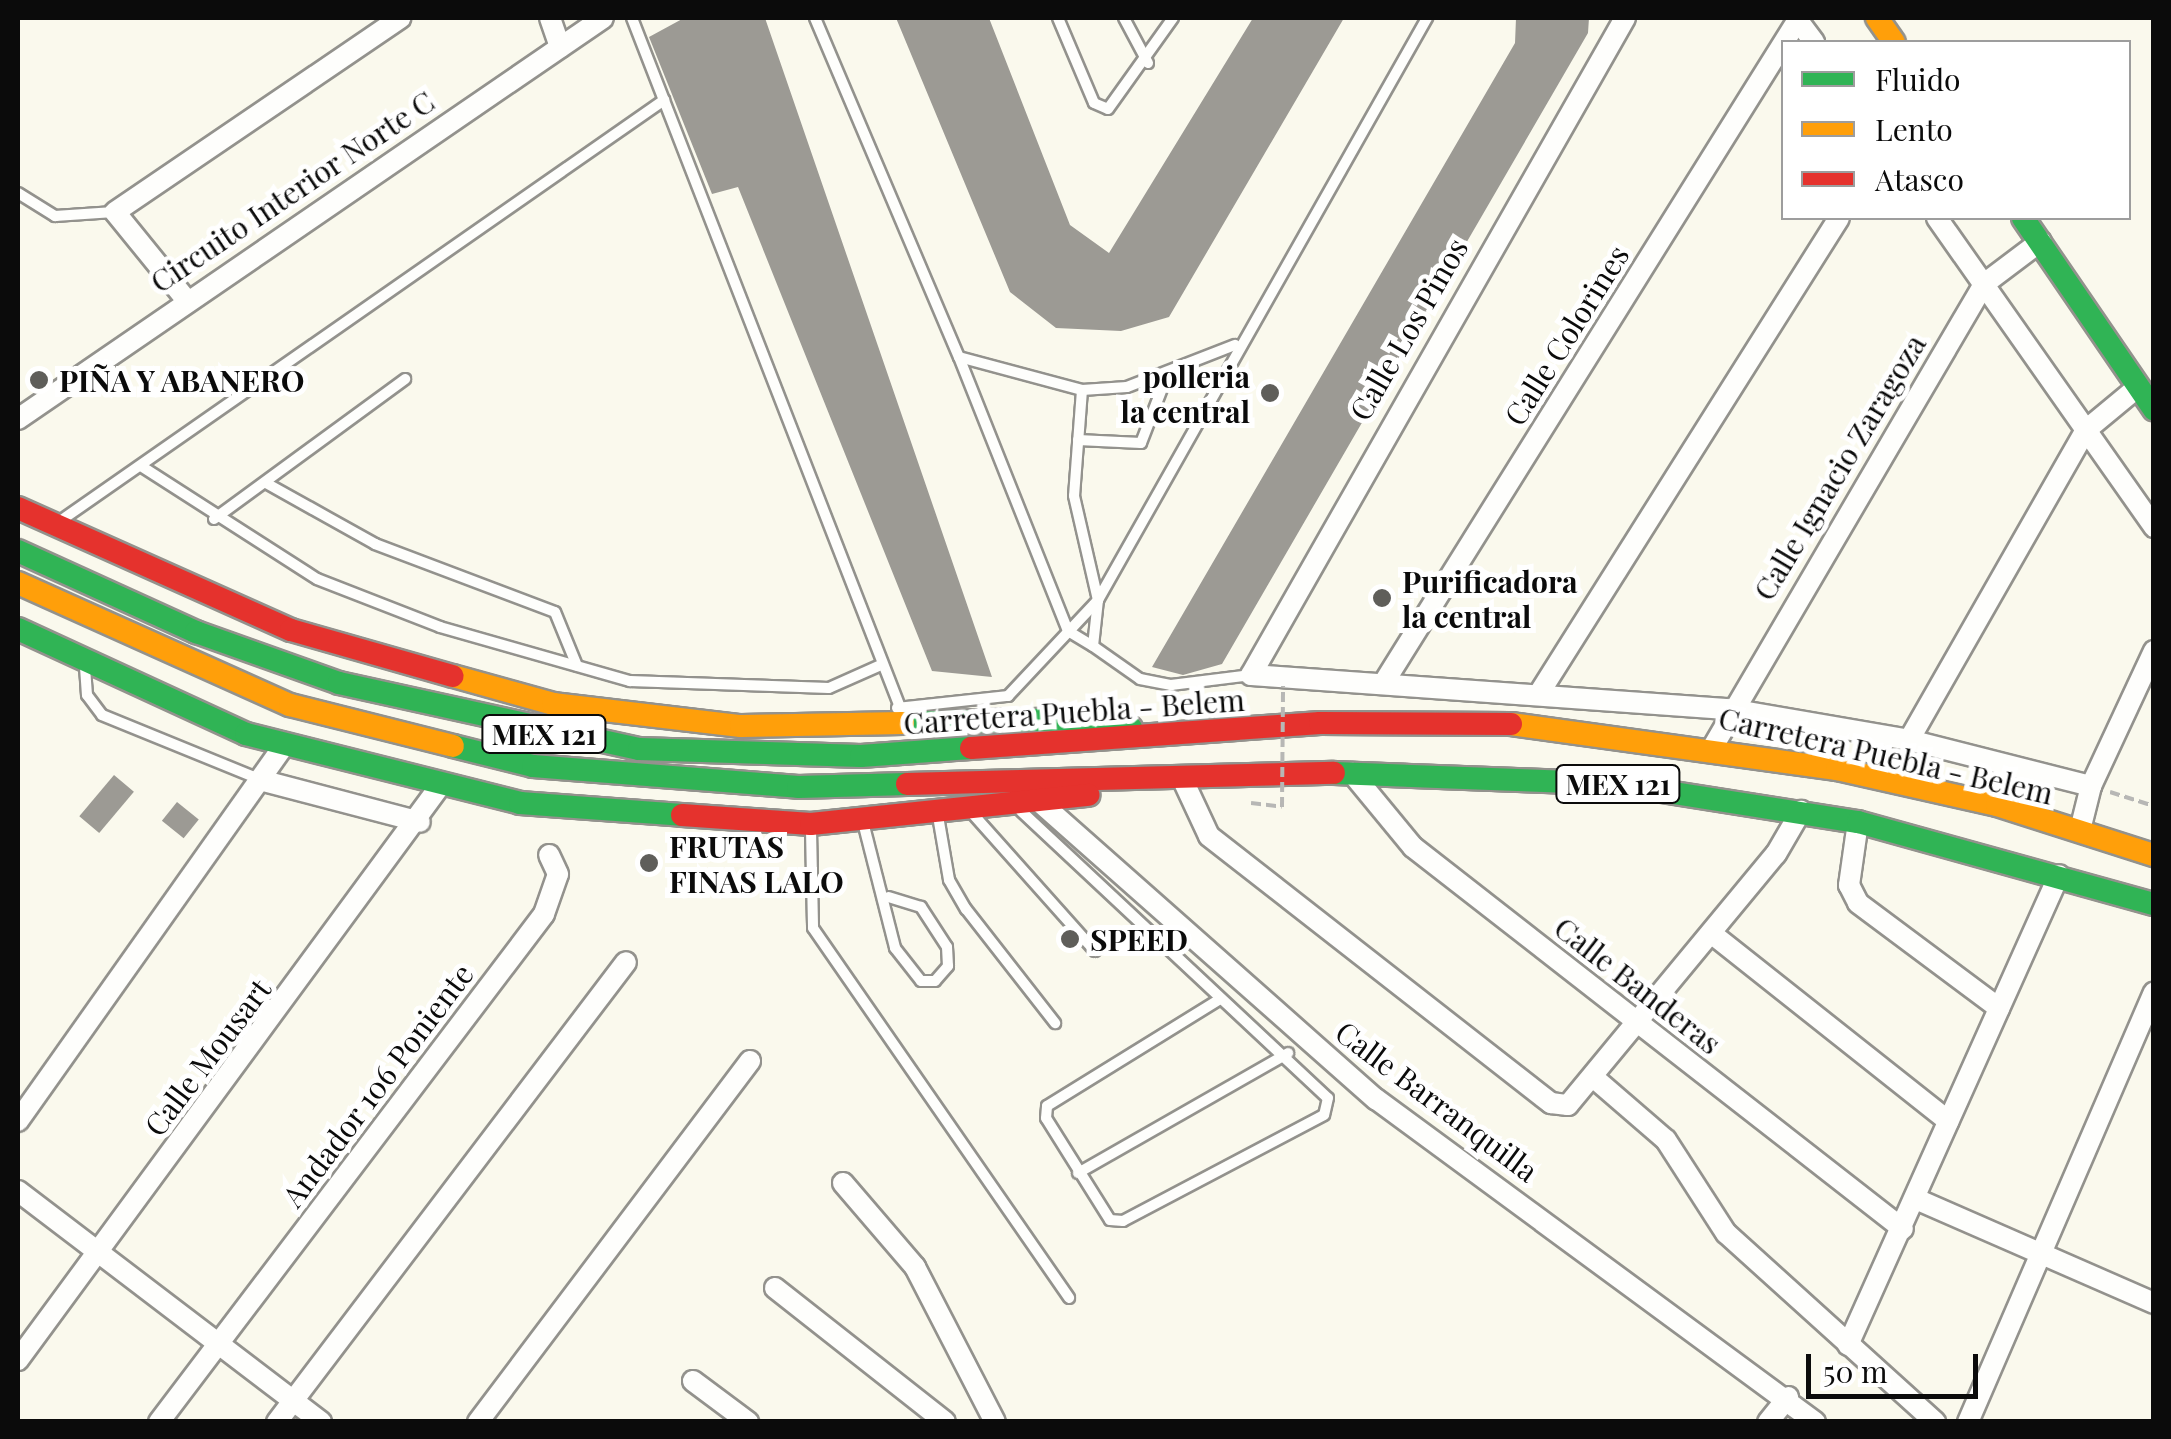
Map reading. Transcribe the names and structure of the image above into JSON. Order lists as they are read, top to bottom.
{
  "streets": {
    "main road": ["Carretera Puebla - Belem", "MEX 121"],
    "street": [
      "Circuito Interior Norte C",
      "Calle Los Pinos",
      "Calle Colorines",
      "Calle Ignacio Zaragoza",
      "Calle Banderas",
      "Calle Mousart",
      "Andador 106 Poniente",
      "Calle Barranquilla"
    ]
  },
  "crossings": [
    ["Calle Ignacio Zaragoza", "Carretera Puebla - Belem"],
    ["Carretera Puebla - Belem", "Calle Banderas"]
  ],
  "places": [
    "PIÑA Y ABANERO",
    "polleria la central",
    "Purificadora la central",
    "FRUTAS FINAS LALO",
    "SPEED"
  ],
  "legend": ["Fluido", "Lento", "Atasco"],
  "scale_bar": "50 m"
}
